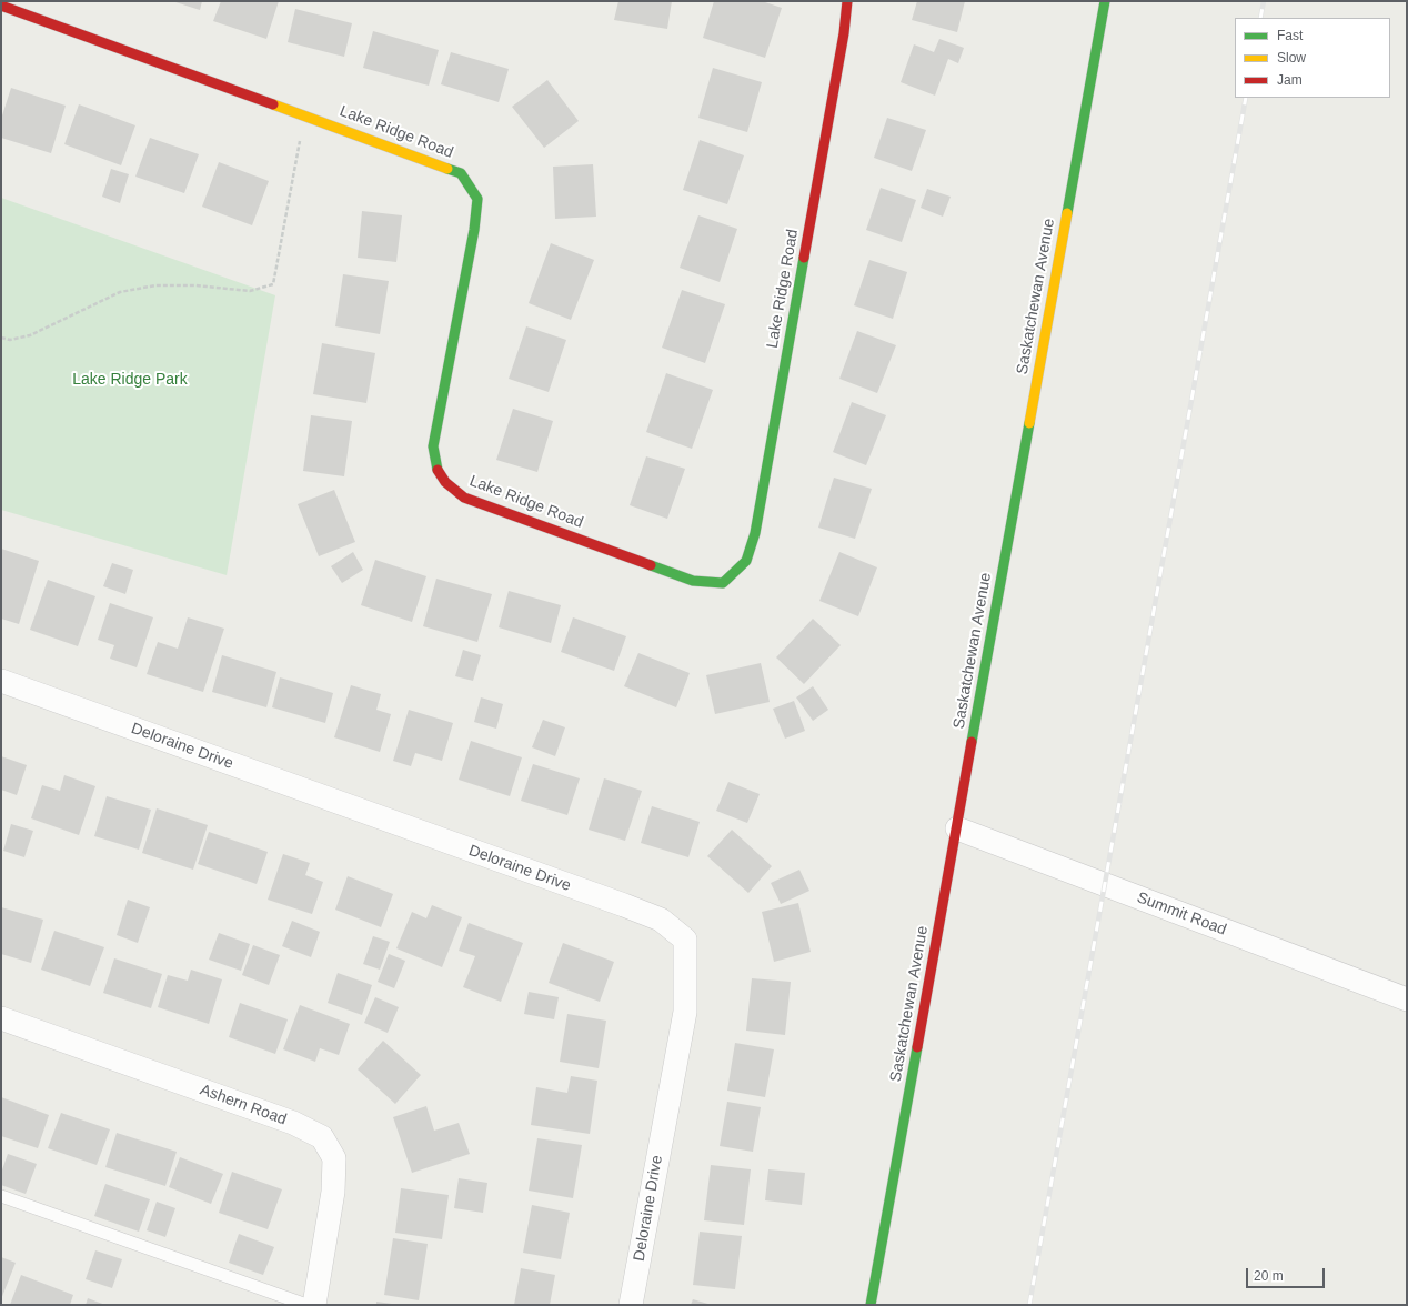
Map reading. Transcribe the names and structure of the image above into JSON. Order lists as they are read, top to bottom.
{
  "streets": {
    "street": [
      "Lake Ridge Road",
      "Saskatchewan Avenue",
      "Deloraine Drive",
      "Summit Road",
      "Ashern Road"
    ]
  },
  "crossings": [
    ["Saskatchewan Avenue", "Summit Road"]
  ],
  "parks": ["Lake Ridge Park"],
  "legend": ["Fast", "Slow", "Jam"],
  "scale_bar": "20 m"
}
